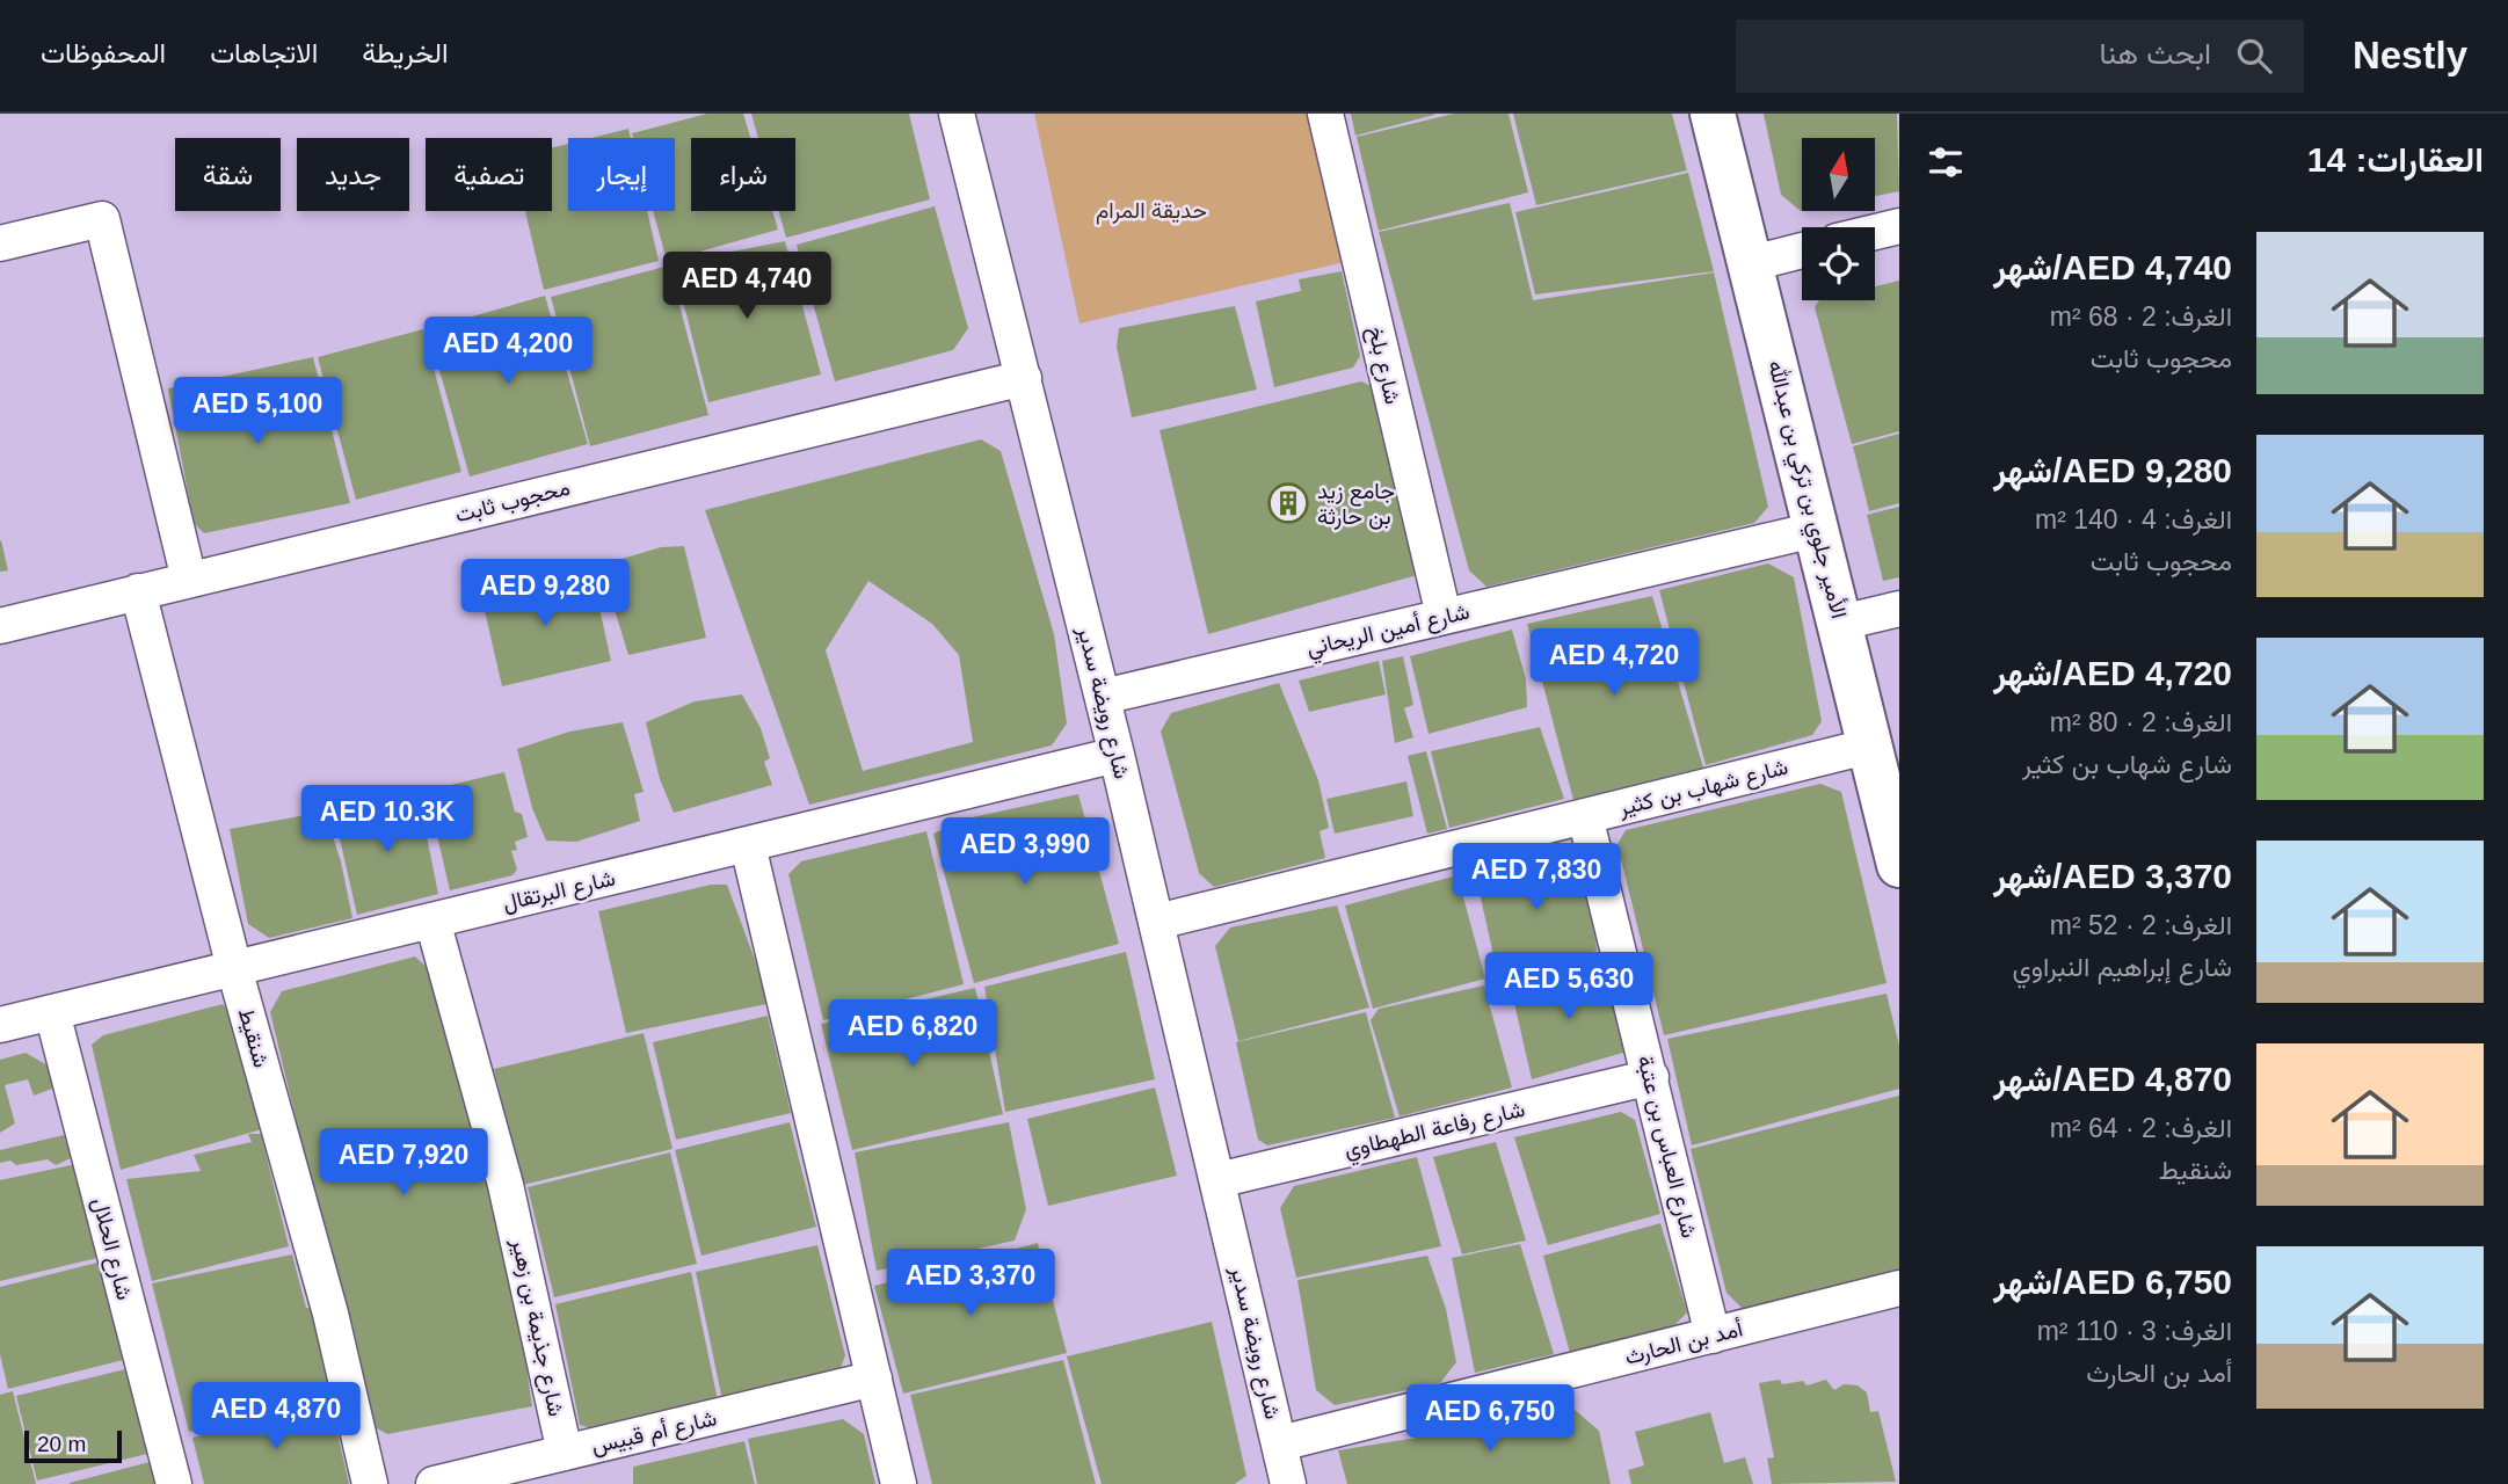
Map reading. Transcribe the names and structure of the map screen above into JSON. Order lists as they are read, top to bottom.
{
  "streets": {
    "street": [
      "شارع بلخ",
      "الأمير جلوي بن تركي بن عبدالله",
      "محجوب ثابت",
      "شارع أمين الريحاني",
      "شارع رويضة سدير",
      "شارع شهاب بن كثير",
      "شارع البرتقال",
      "شنقيط",
      "شارع رفاعة الطهطاوي",
      "شارع العباس بن عتبة",
      "شارع الحلال",
      "شارع جذيمة بن زهير",
      "أمد بن الحارث",
      "شارع أم قبيس"
    ]
  },
  "crossings": [
    ["شارع بلخ", "شارع أمين الريحاني"],
    ["الأمير جلوي بن تركي بن عبدالله", "شارع أمين الريحاني"],
    ["الأمير جلوي بن تركي بن عبدالله", "شارع شهاب بن كثير"],
    ["محجوب ثابت", "شارع رويضة سدير"],
    ["محجوب ثابت", "شنقيط"],
    ["شارع أمين الريحاني", "شارع رويضة سدير"],
    ["شارع رويضة سدير", "شارع شهاب بن كثير"],
    ["شارع رويضة سدير", "شارع البرتقال"],
    ["شارع رويضة سدير", "شارع رفاعة الطهطاوي"],
    ["شارع رويضة سدير", "أمد بن الحارث"],
    ["شارع شهاب بن كثير", "شارع العباس بن عتبة"],
    ["شارع البرتقال", "شنقيط"],
    ["شارع البرتقال", "شارع الحلال"],
    ["شارع البرتقال", "شارع جذيمة بن زهير"],
    ["شارع رفاعة الطهطاوي", "شارع العباس بن عتبة"],
    ["شارع العباس بن عتبة", "أمد بن الحارث"],
    ["شارع جذيمة بن زهير", "شارع أم قبيس"]
  ],
  "parks": ["حديقة المرام"],
  "places": {
    "building": ["جامع زيد بن حارثة"]
  },
  "scale_bar": "20 m",
  "north": "top",
  "page": {
    "header": "Nestly",
    "search": "ابحث هنا",
    "nav": ["الخريطة", "الاتجاهات", "المحفوظات"],
    "heading": "العقارات: 14",
    "chip": [
      "شراء",
      "إيجار",
      "تصفية",
      "جديد",
      "شقة"
    ],
    "list": [
      {
        "name": "AED 4,740/شهر",
        "note": "الغرف: 2 · 68 m² · محجوب ثابت"
      },
      {
        "name": "AED 9,280/شهر",
        "note": "الغرف: 4 · 140 m² · محجوب ثابت"
      },
      {
        "name": "AED 4,720/شهر",
        "note": "الغرف: 2 · 80 m² · شارع شهاب بن كثير"
      },
      {
        "name": "AED 3,370/شهر",
        "note": "الغرف: 2 · 52 m² · شارع إبراهيم النبراوي"
      },
      {
        "name": "AED 4,870/شهر",
        "note": "الغرف: 2 · 64 m² · شنقيط"
      },
      {
        "name": "AED 6,750/شهر",
        "note": "الغرف: 3 · 110 m² · أمد بن الحارث"
      }
    ],
    "price": [
      "AED 4,740",
      "AED 4,200",
      "AED 5,100",
      "AED 9,280",
      "AED 4,720",
      "AED 10.3K",
      "AED 3,990",
      "AED 7,830",
      "AED 5,630",
      "AED 6,820",
      "AED 7,920",
      "AED 3,370",
      "AED 4,870",
      "AED 6,750"
    ],
    "scale": "20 m"
  }
}
